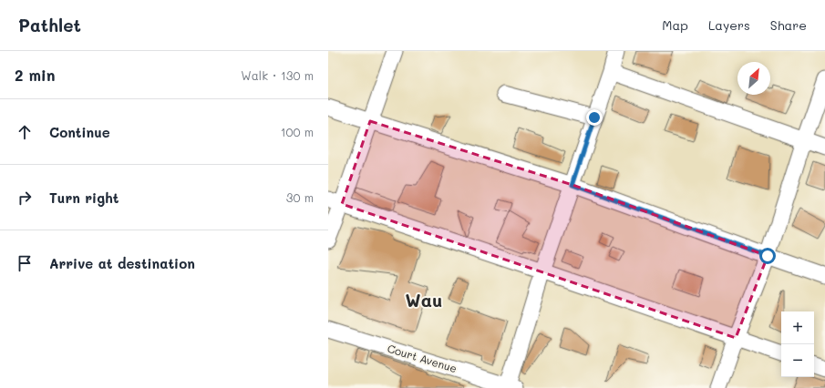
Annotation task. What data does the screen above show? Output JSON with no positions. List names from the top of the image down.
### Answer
{
  "streets": {
    "street": ["Court Avenue"]
  },
  "districts": ["Wau"],
  "north": "top right",
  "page": {
    "header": "Pathlet",
    "nav": ["Map", "Layers", "Share"],
    "heading": ["2 min", "Walk · 130 m"],
    "list": [
      ["Continue", "100 m"],
      ["Turn right", "30 m"],
      "Arrive at destination"
    ],
    "map_buttons": ["+", "−"]
  }
}
